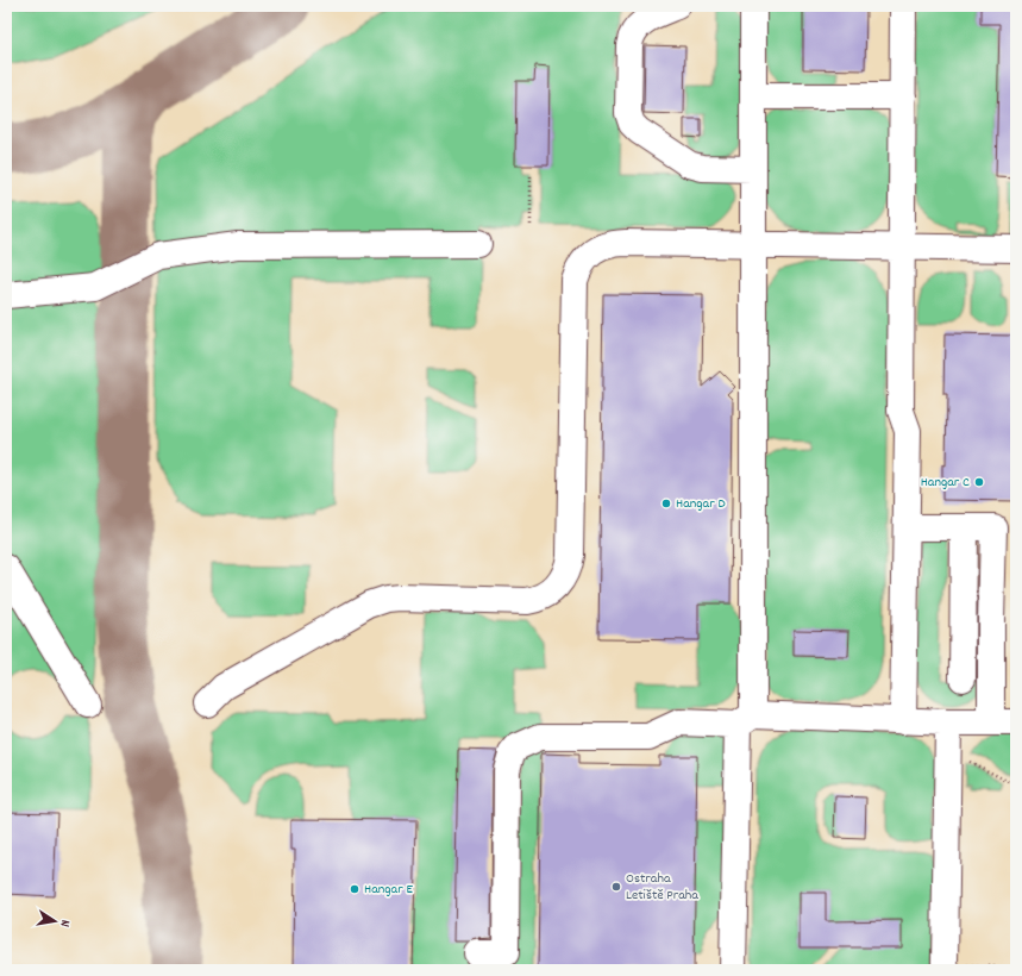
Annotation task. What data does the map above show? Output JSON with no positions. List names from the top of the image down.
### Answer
{
  "places": [
    "Hangar C",
    "Hangar D",
    "Ostraha Letiště Praha",
    "Hangar E"
  ],
  "north": "right"
}
